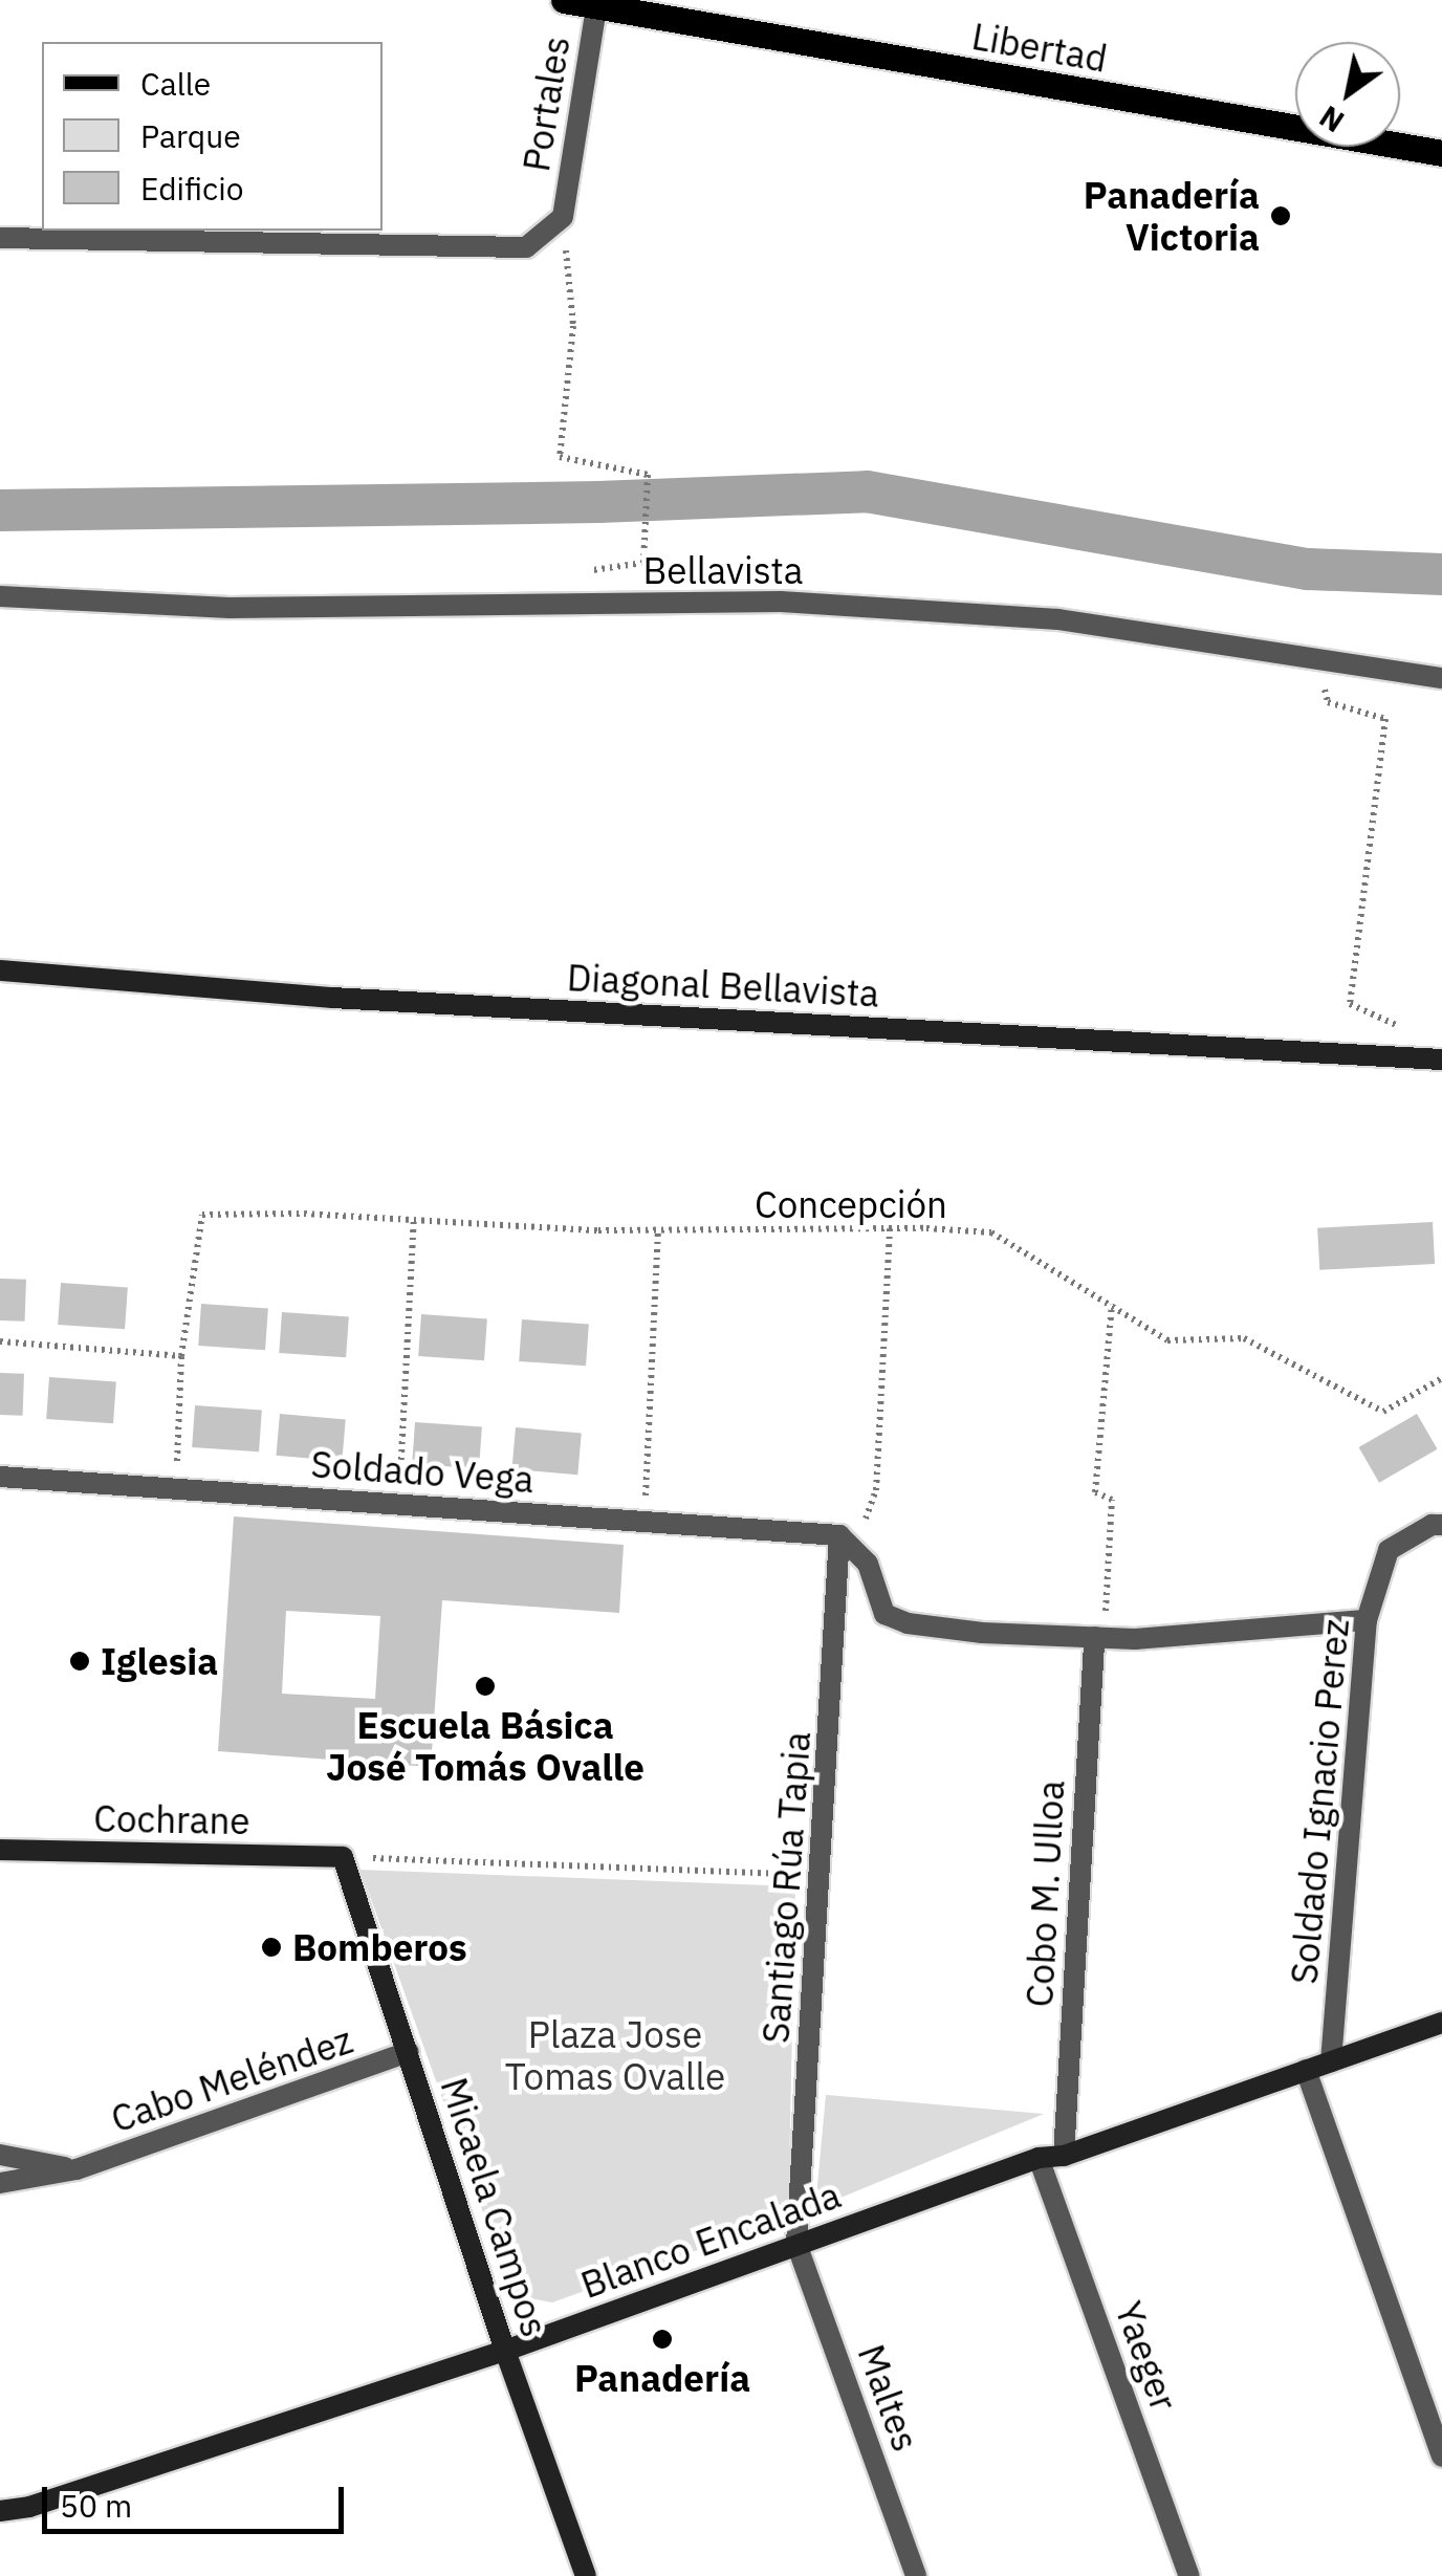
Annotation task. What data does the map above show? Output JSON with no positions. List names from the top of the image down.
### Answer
{
  "streets": {
    "main road": ["Libertad"],
    "street": [
      "Portales",
      "Bellavista",
      "Diagonal Bellavista",
      "Soldado Vega",
      "Soldado Ignacio Perez",
      "Cochrane",
      "Santiago Rúa Tapia",
      "Cobo M. Ulloa",
      "Cabo Meléndez",
      "Micaela Campos",
      "Blanco Encalada",
      "Yaeger",
      "Maltes"
    ],
    "path": ["Concepción"]
  },
  "crossings": [
    ["Libertad", "Portales"],
    ["Soldado Vega", "Santiago Rúa Tapia"],
    ["Soldado Ignacio Perez", "Blanco Encalada"],
    ["Cochrane", "Micaela Campos"],
    ["Santiago Rúa Tapia", "Blanco Encalada"],
    ["Santiago Rúa Tapia", "Maltes"],
    ["Cobo M. Ulloa", "Blanco Encalada"],
    ["Cabo Meléndez", "Micaela Campos"],
    ["Micaela Campos", "Blanco Encalada"],
    ["Blanco Encalada", "Yaeger"],
    ["Blanco Encalada", "Maltes"]
  ],
  "parks": ["Plaza Jose Tomas Ovalle"],
  "places": [
    "Panadería Victoria",
    "Iglesia",
    "Escuela Básica José Tomás Ovalle",
    "Bomberos",
    "Panadería"
  ],
  "legend": ["Calle", "Parque", "Edificio"],
  "scale_bar": "50 m",
  "north": "bottom left"
}
